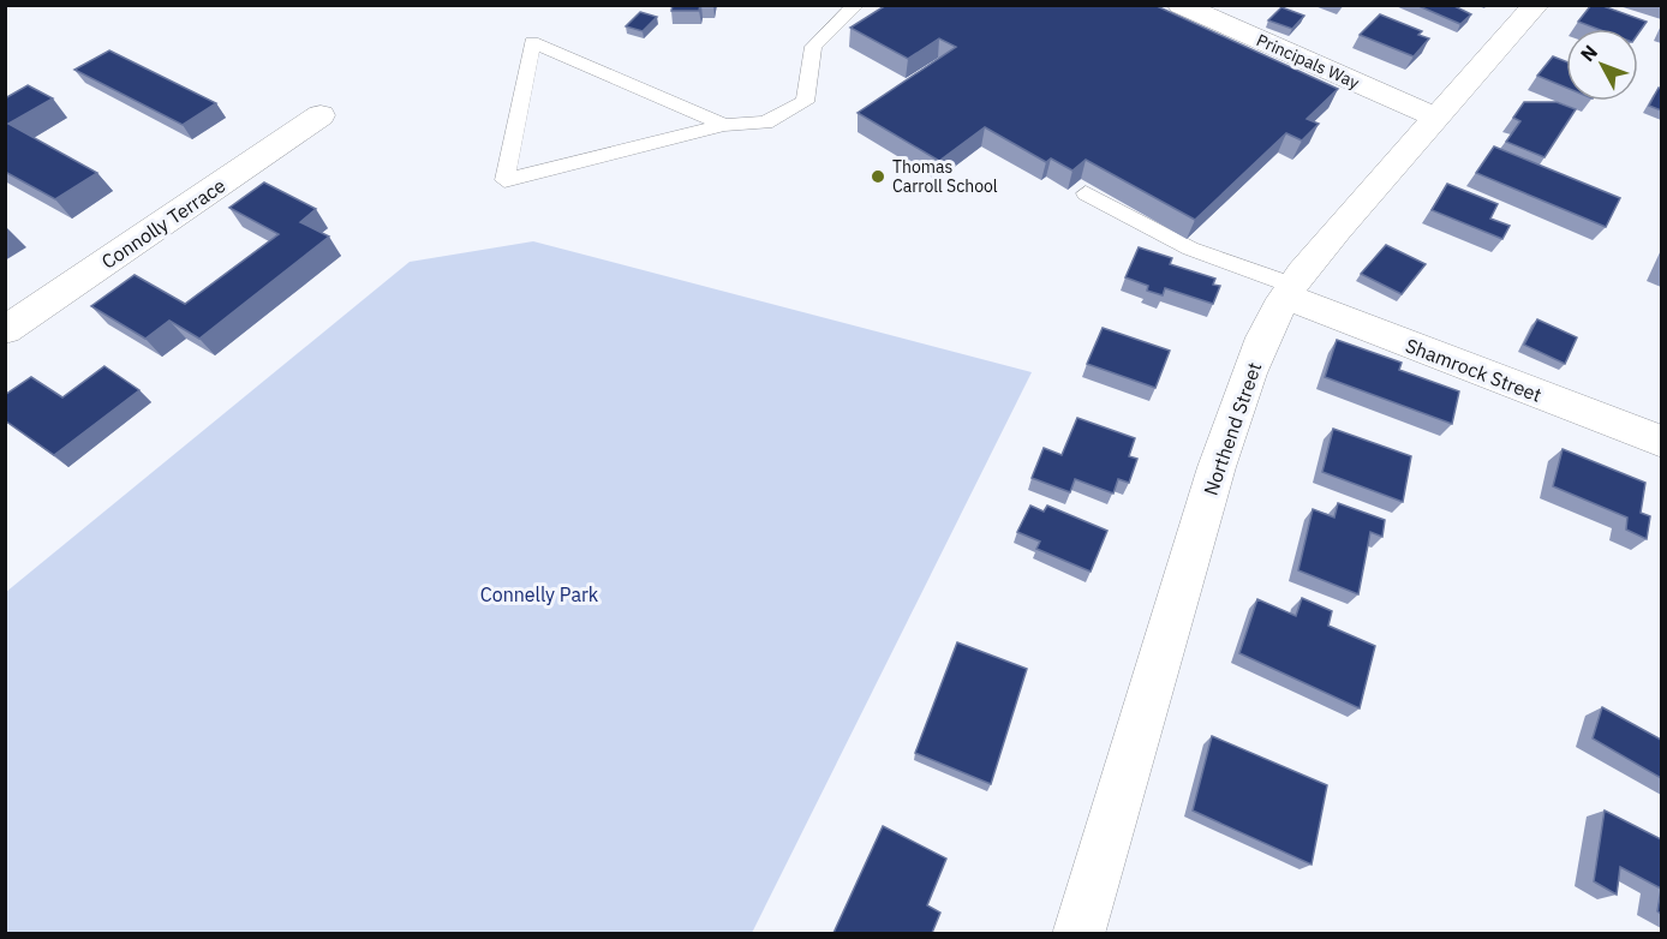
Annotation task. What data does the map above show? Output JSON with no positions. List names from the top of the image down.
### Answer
{
  "streets": {
    "street": [
      "Principals Way",
      "Connolly Terrace",
      "Shamrock Street",
      "Northend Street"
    ]
  },
  "crossings": [
    ["Principals Way", "Northend Street"],
    ["Shamrock Street", "Northend Street"]
  ],
  "parks": ["Connelly Park"],
  "places": ["Thomas Carroll School"],
  "north": "top left"
}
